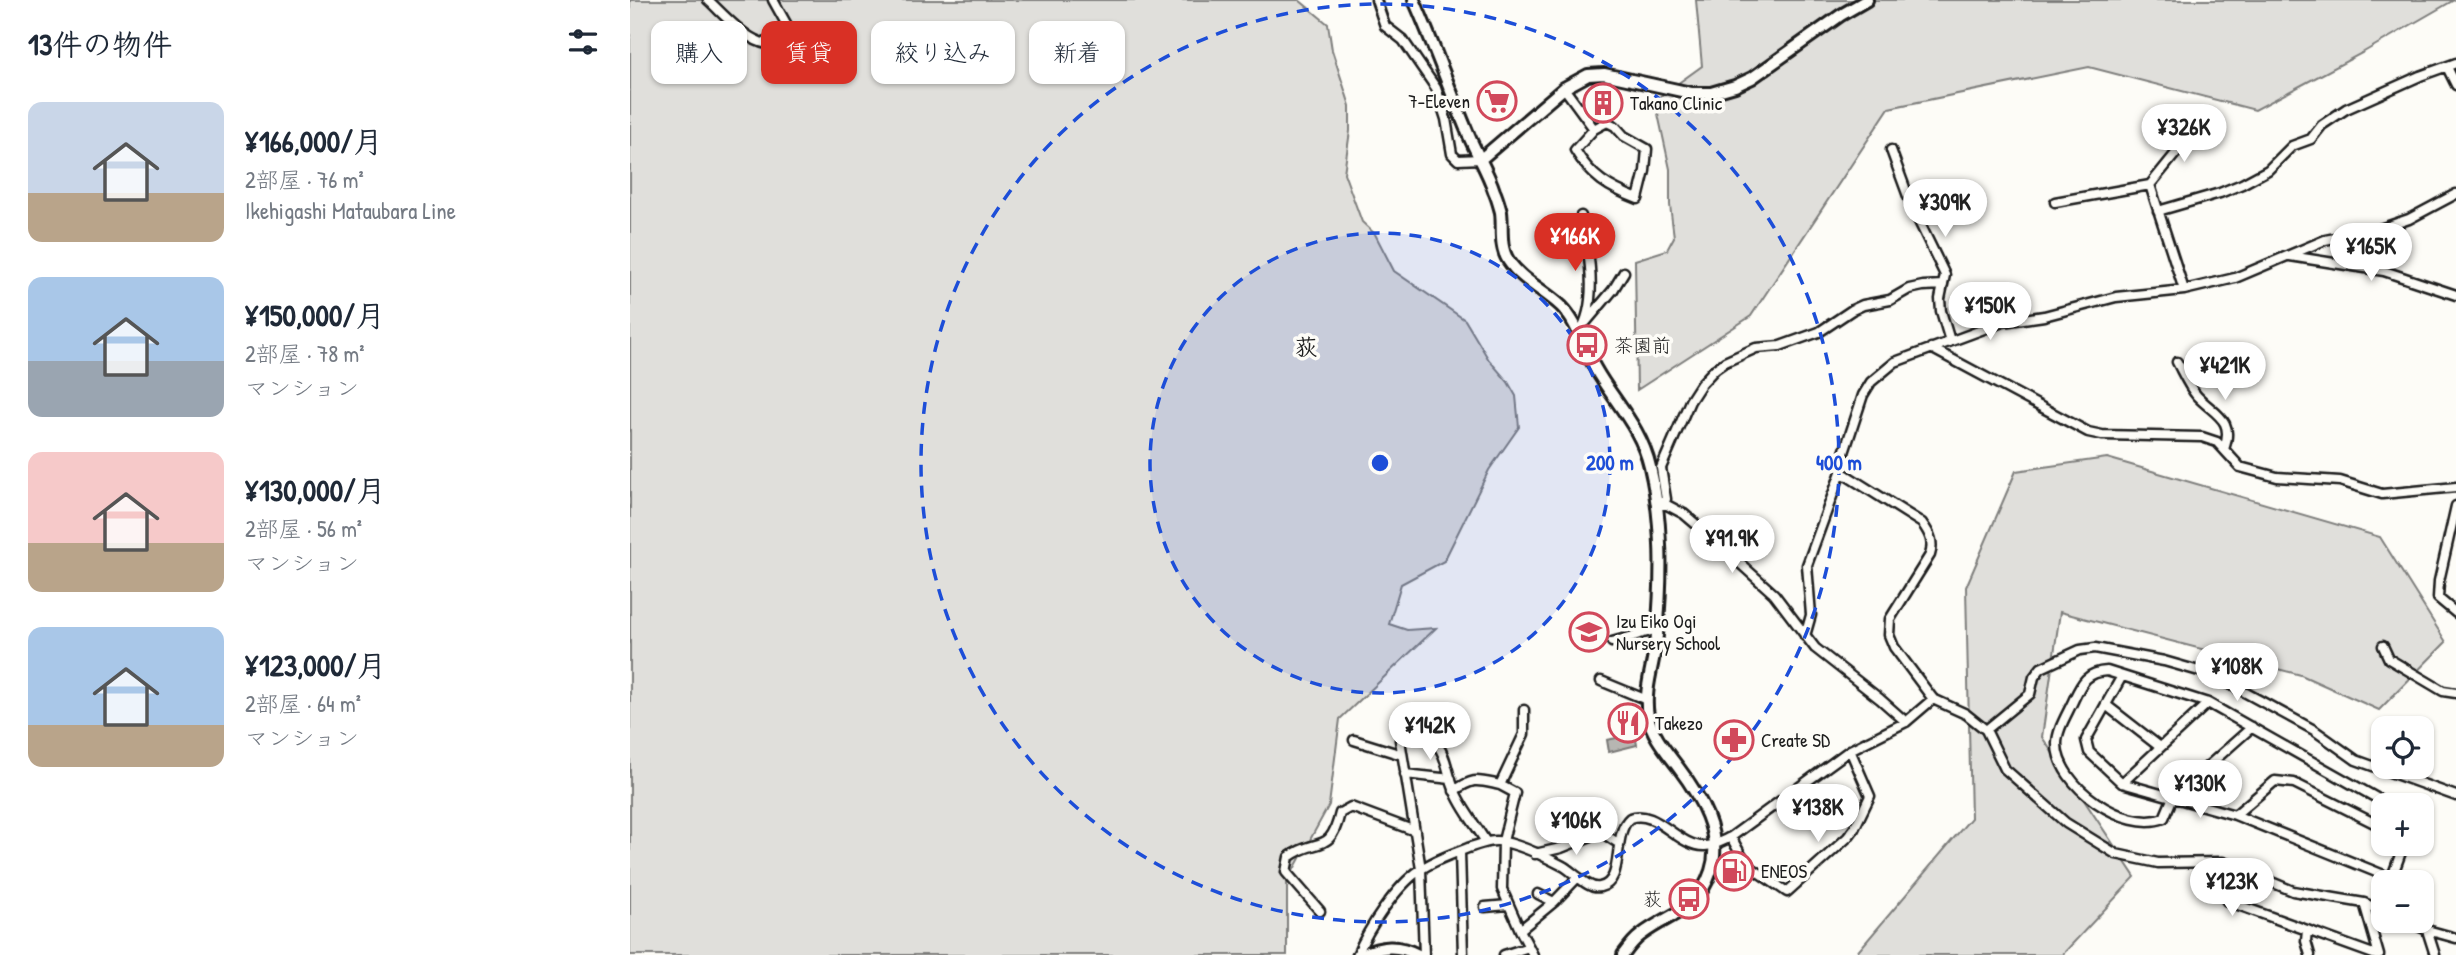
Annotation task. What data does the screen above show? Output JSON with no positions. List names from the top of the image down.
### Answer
{
  "districts": ["荻"],
  "places": {
    "supermarket": ["7-Eleven"],
    "building": ["Takano Clinic"],
    "bus stop": ["茶園前", "荻"],
    "school or university": ["Izu Eiko Ogi Nursery School"],
    "restaurant": ["Takezo"],
    "pharmacy": ["Create SD"],
    "fuel station": ["ENEOS"]
  },
  "page": {
    "heading": "13件の物件",
    "chip": [
      "購入",
      "賃貸",
      "絞り込み",
      "新着"
    ],
    "list": [
      {
        "name": "¥166,000/月",
        "note": "2部屋 · 76 m² · Ikehigashi Mataubara Line"
      },
      {
        "name": "¥150,000/月",
        "note": "2部屋 · 78 m² · マンション"
      },
      {
        "name": "¥130,000/月",
        "note": "2部屋 · 56 m² · マンション"
      },
      {
        "name": "¥123,000/月",
        "note": "2部屋 · 64 m² · マンション"
      }
    ],
    "price": [
      "¥326K",
      "¥309K",
      "¥166K",
      "¥165K",
      "¥150K",
      "¥421K",
      "¥91.9K",
      "¥108K",
      "¥142K",
      "¥130K",
      "¥138K",
      "¥106K",
      "¥123K"
    ],
    "map_buttons": ["+", "−"]
  },
  "rings": ["200 m", "400 m"]
}
